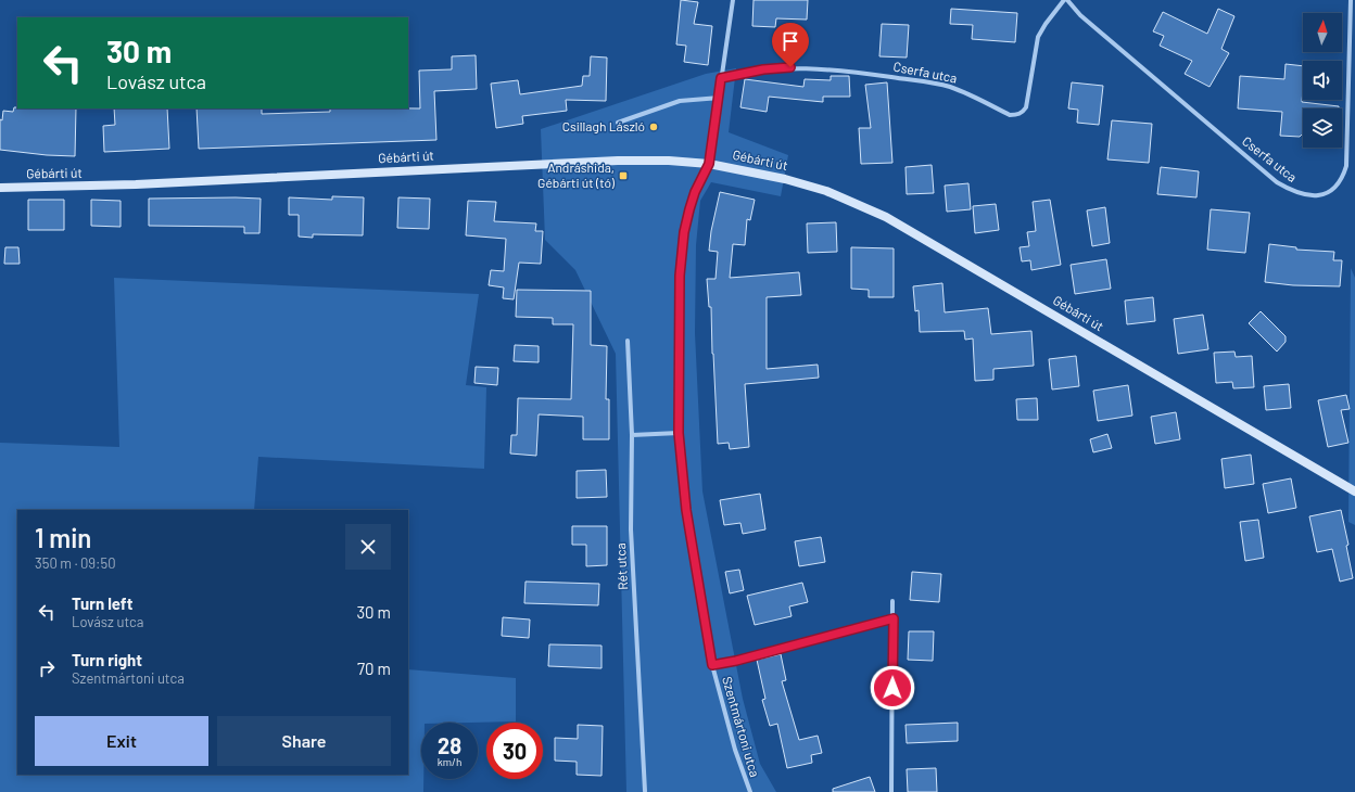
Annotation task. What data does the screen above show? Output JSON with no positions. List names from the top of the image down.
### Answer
{
  "streets": {
    "main road": ["Gébárti út"],
    "street": ["Cserfa utca", "Rét utca", "Szentmártoni utca"]
  },
  "crossings": [
    ["Cserfa utca", "Szentmártoni utca"],
    ["Gébárti út", "Szentmártoni utca"]
  ],
  "places": {
    "other": ["Csillagh László"],
    "transit": ["Andráshida, Gébárti út (tó)"]
  },
  "north": "top",
  "page": {
    "turn": ["30 m", "Lovász utca"],
    "heading": ["1 min", "350 m · 09:50"],
    "list": [
      {
        "name": "Turn left",
        "note": "Lovász utca",
        "value": "30 m"
      },
      {
        "name": "Turn right",
        "note": "Szentmártoni utca",
        "value": "70 m"
      }
    ],
    "buttons": ["Exit", "Share"],
    "speed": "28 km/h",
    "limit": "30"
  }
}
